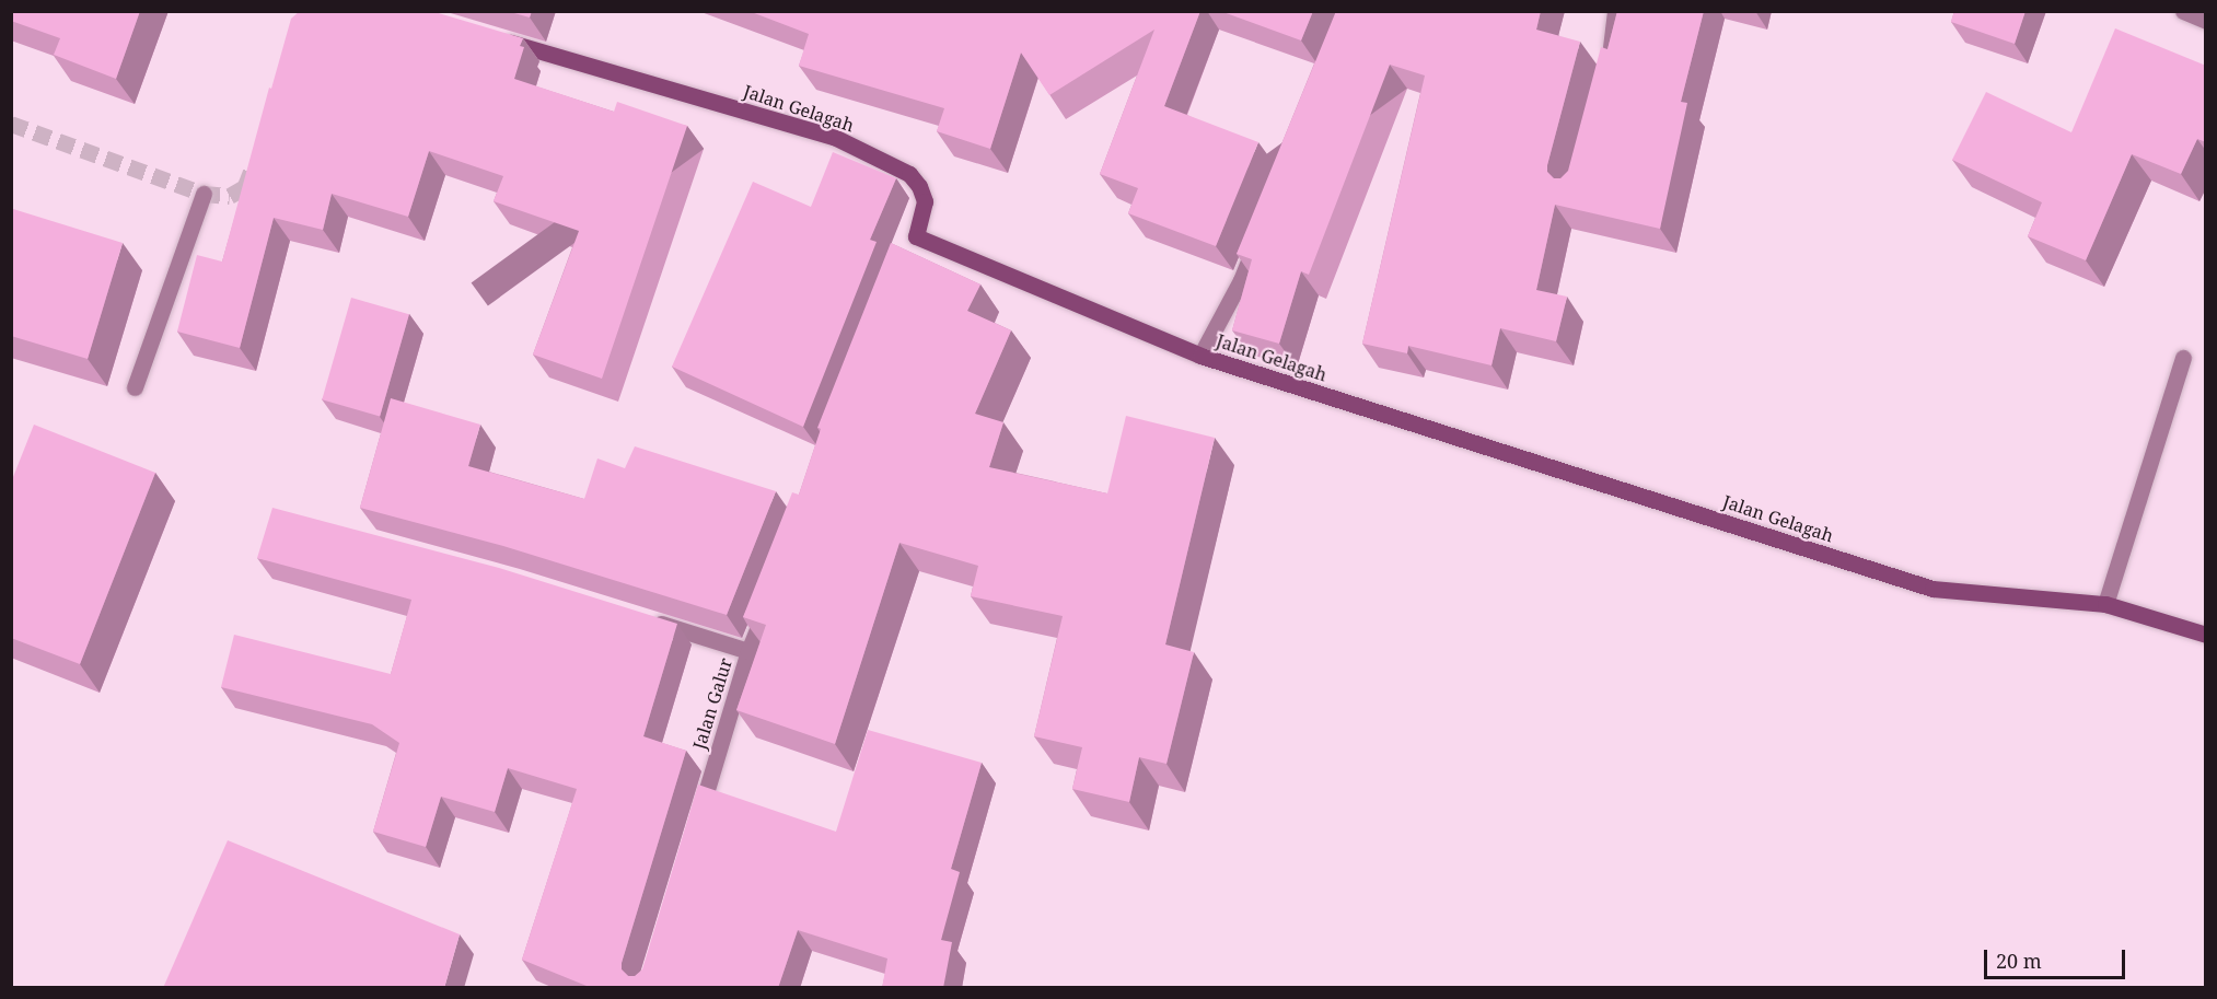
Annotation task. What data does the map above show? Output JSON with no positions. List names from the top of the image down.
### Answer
{
  "streets": {
    "street": ["Jalan Gelagah", "Jalan Galur"]
  },
  "scale_bar": "20 m"
}
